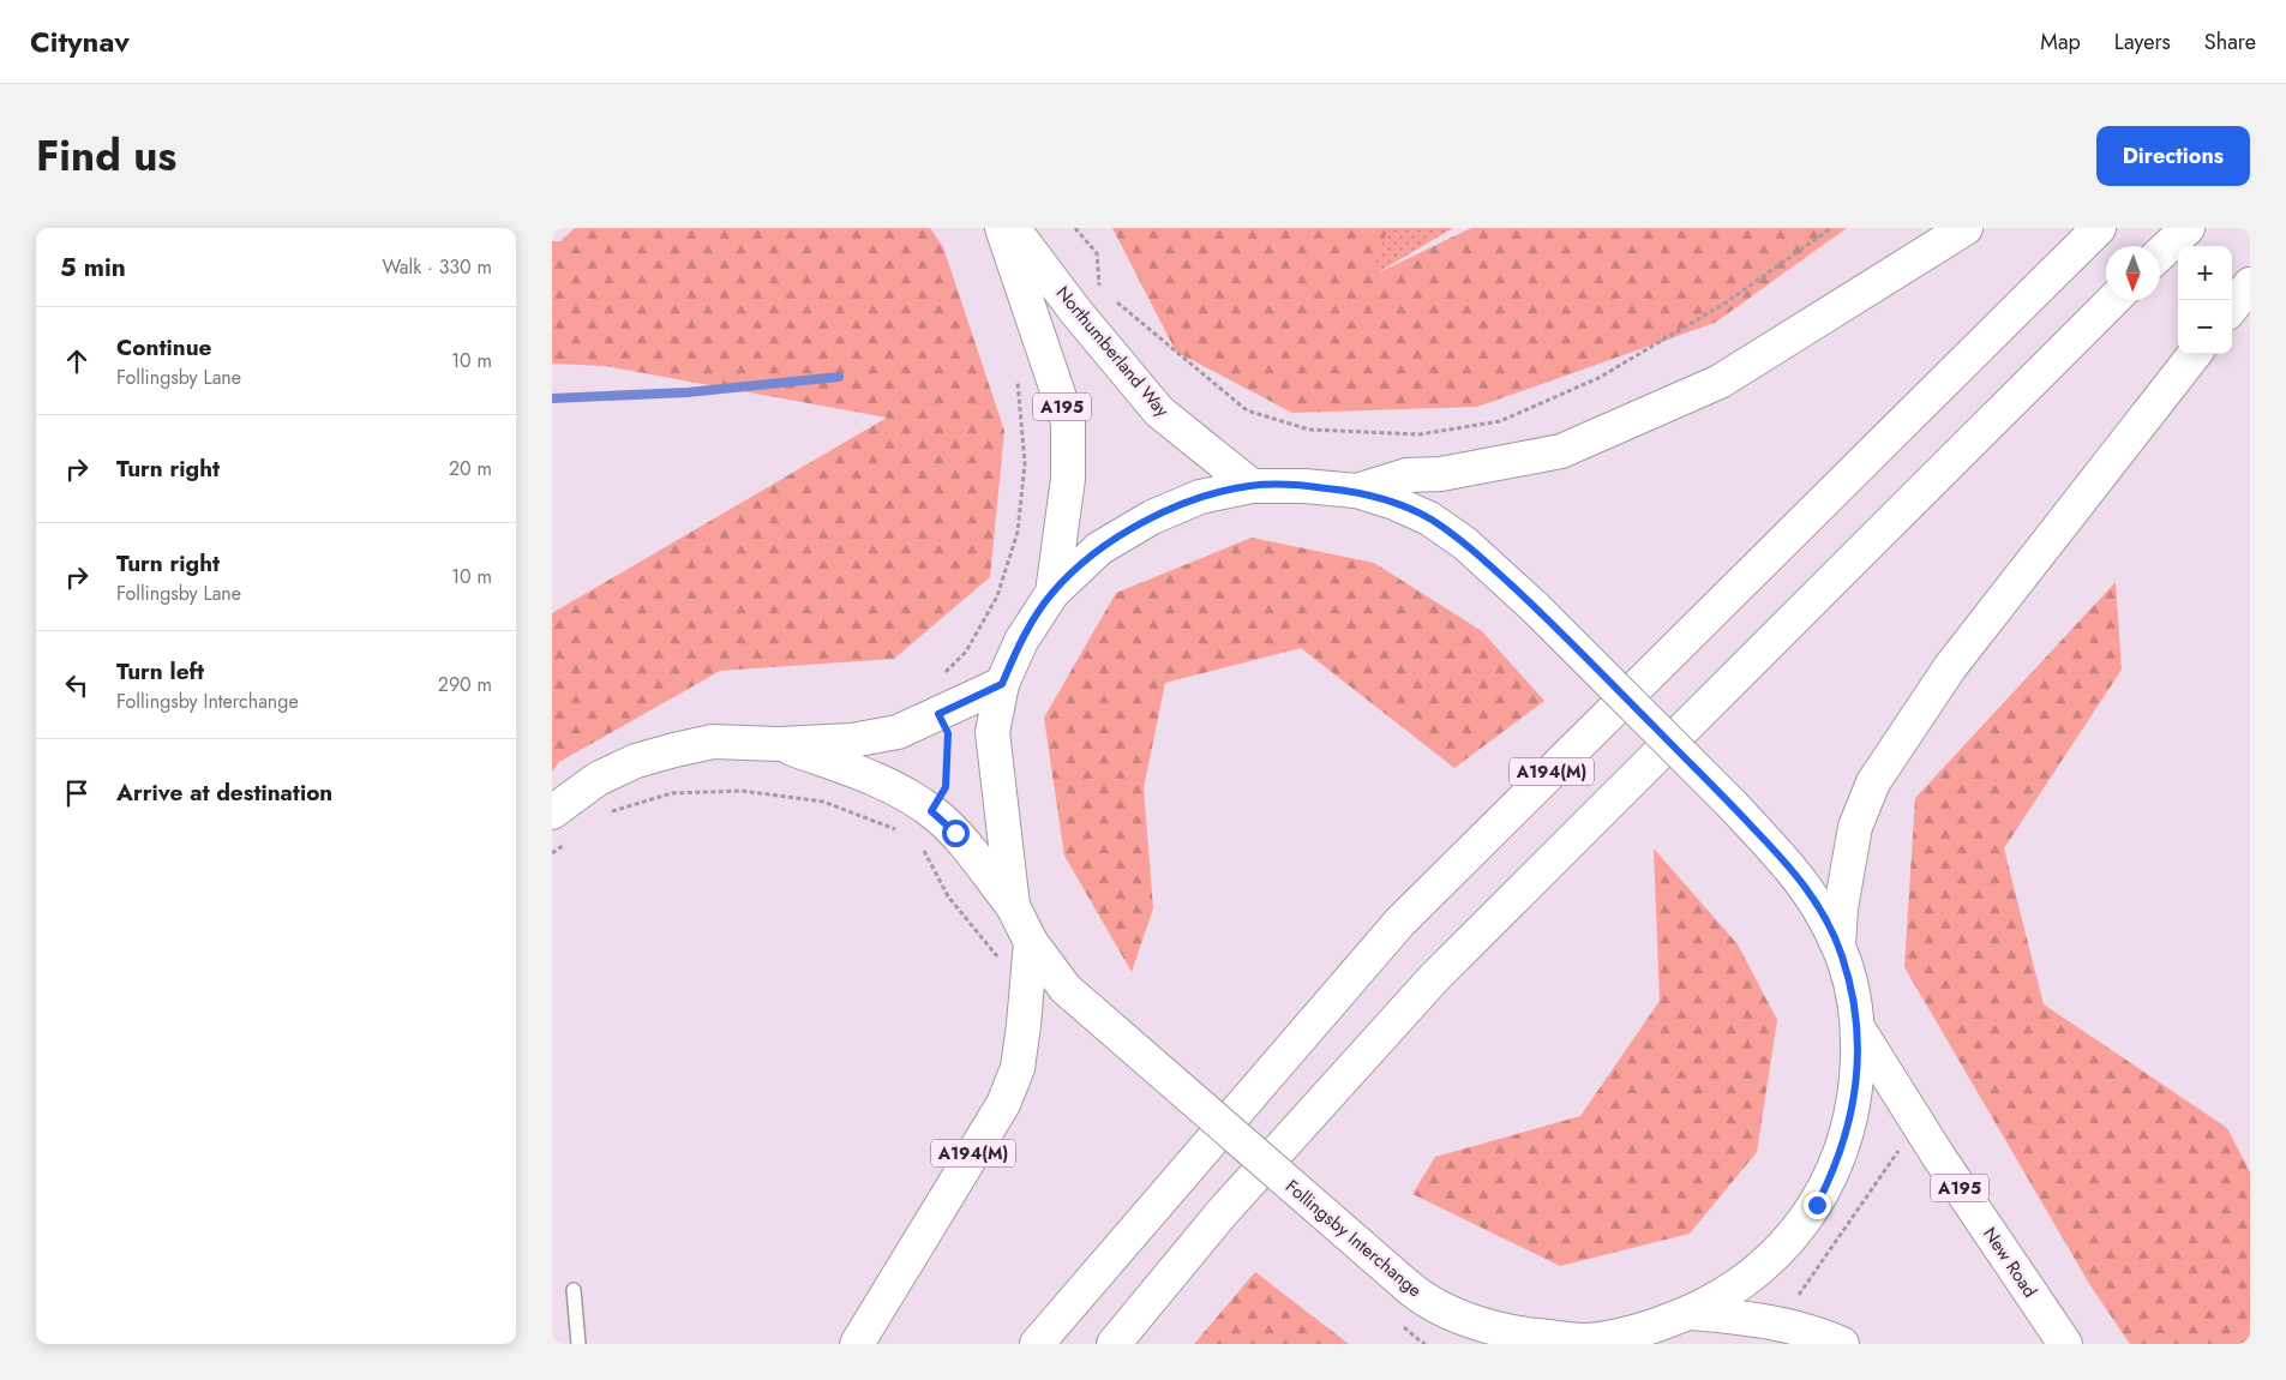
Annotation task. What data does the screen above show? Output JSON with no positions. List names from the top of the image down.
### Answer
{
  "streets": {
    "main road": [
      "Northumberland Way",
      "A195",
      "A194(M)",
      "Follingsby Interchange",
      "New Road"
    ]
  },
  "crossings": [
    ["Northumberland Way", "Follingsby Interchange"],
    ["A194(M)", "Follingsby Interchange"],
    ["Follingsby Interchange", "New Road"]
  ],
  "north": "bottom",
  "page": {
    "header": "Citynav",
    "nav": ["Map", "Layers", "Share"],
    "title": "Find us",
    "buttons": "Directions",
    "heading": ["5 min", "Walk · 330 m"],
    "map_buttons": ["+", "−"],
    "list": [
      ["Continue", "Follingsby Lane", "10 m"],
      ["Turn right", "20 m"],
      ["Turn right", "Follingsby Lane", "10 m"],
      ["Turn left", "Follingsby Interchange", "290 m"],
      "Arrive at destination"
    ]
  }
}
